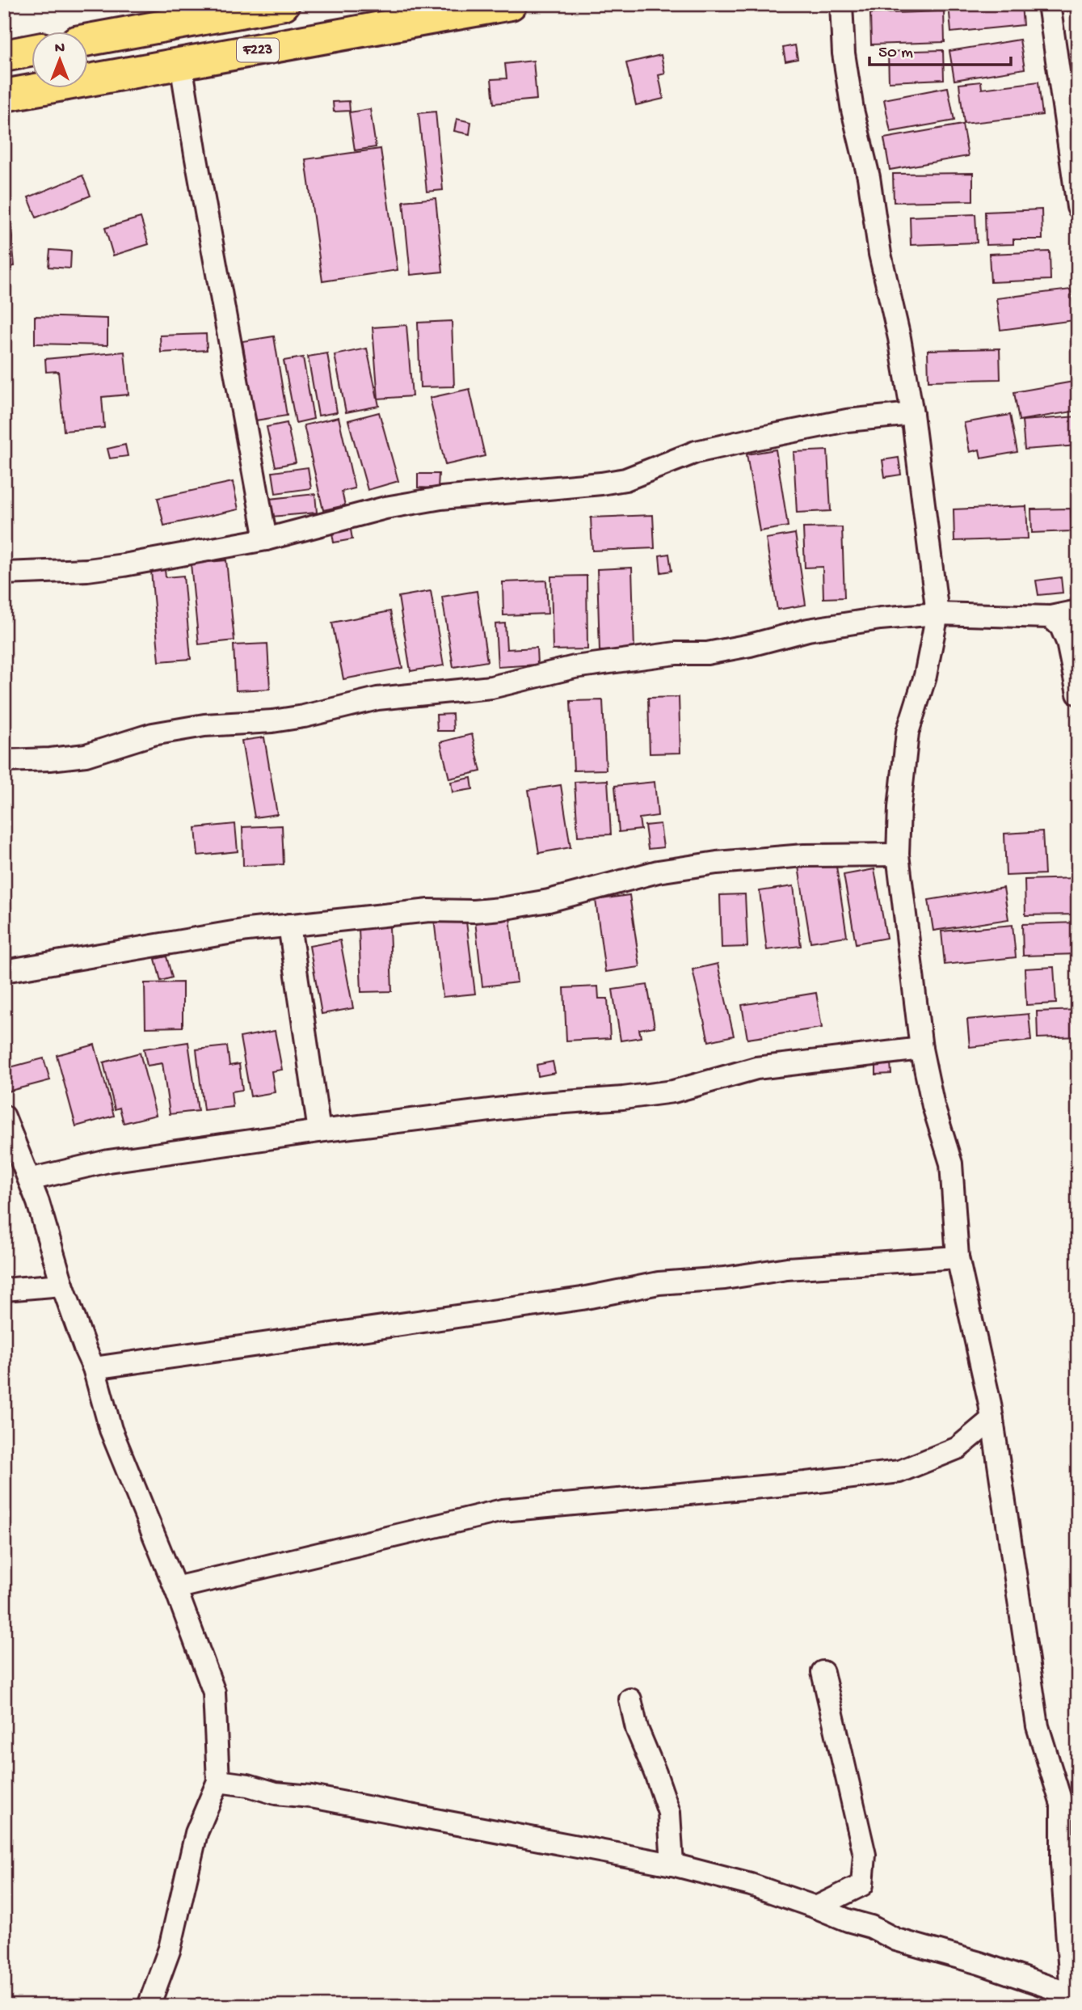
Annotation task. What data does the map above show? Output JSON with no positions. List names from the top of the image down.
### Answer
{
  "streets": {
    "main road": ["F223"]
  },
  "scale_bar": "50 m",
  "north": "top"
}
